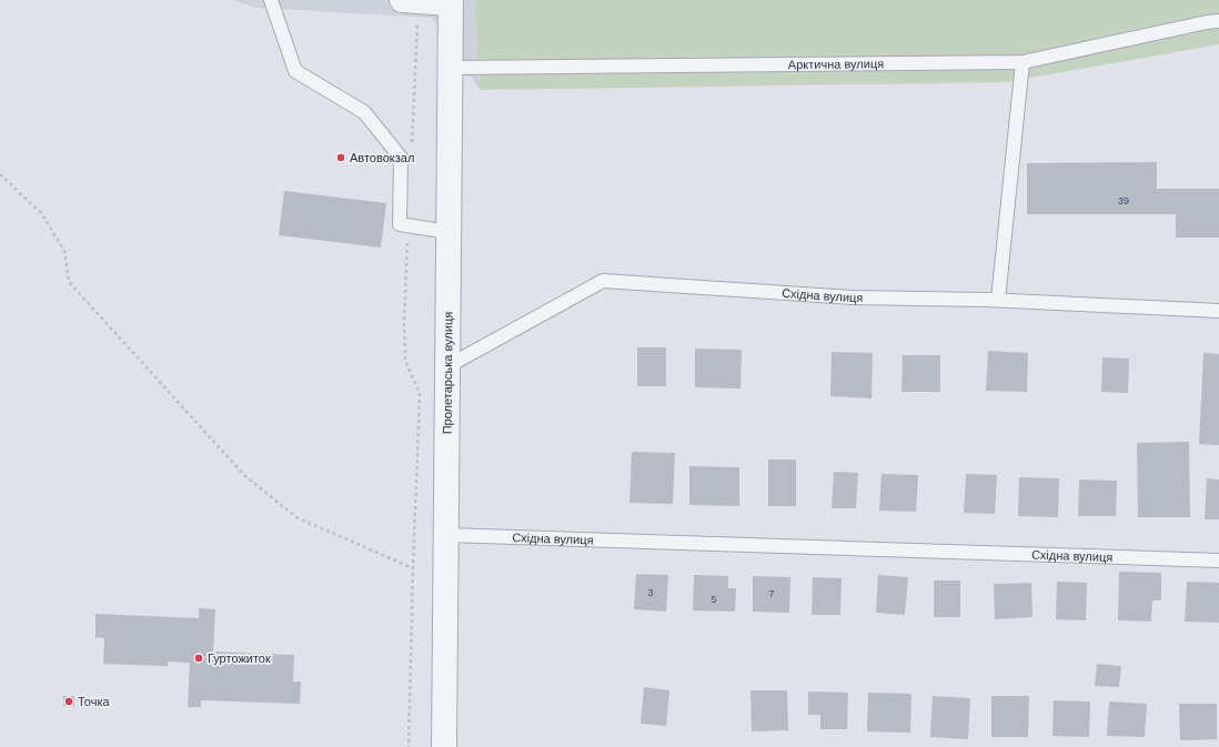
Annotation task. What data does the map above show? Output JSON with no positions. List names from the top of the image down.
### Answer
{
  "streets": {
    "street": ["Пролетарська вулиця"],
    "lane": ["Арктична вулиця", "Східна вулиця"]
  },
  "crossings": [
    ["Арктична вулиця", "Пролетарська вулиця"],
    ["Східна вулиця", "Пролетарська вулиця"]
  ],
  "places": ["Автовокзал", "Гуртожиток", "Точка"],
  "house_numbers": [
    "39",
    "3",
    "7",
    "5"
  ]
}
